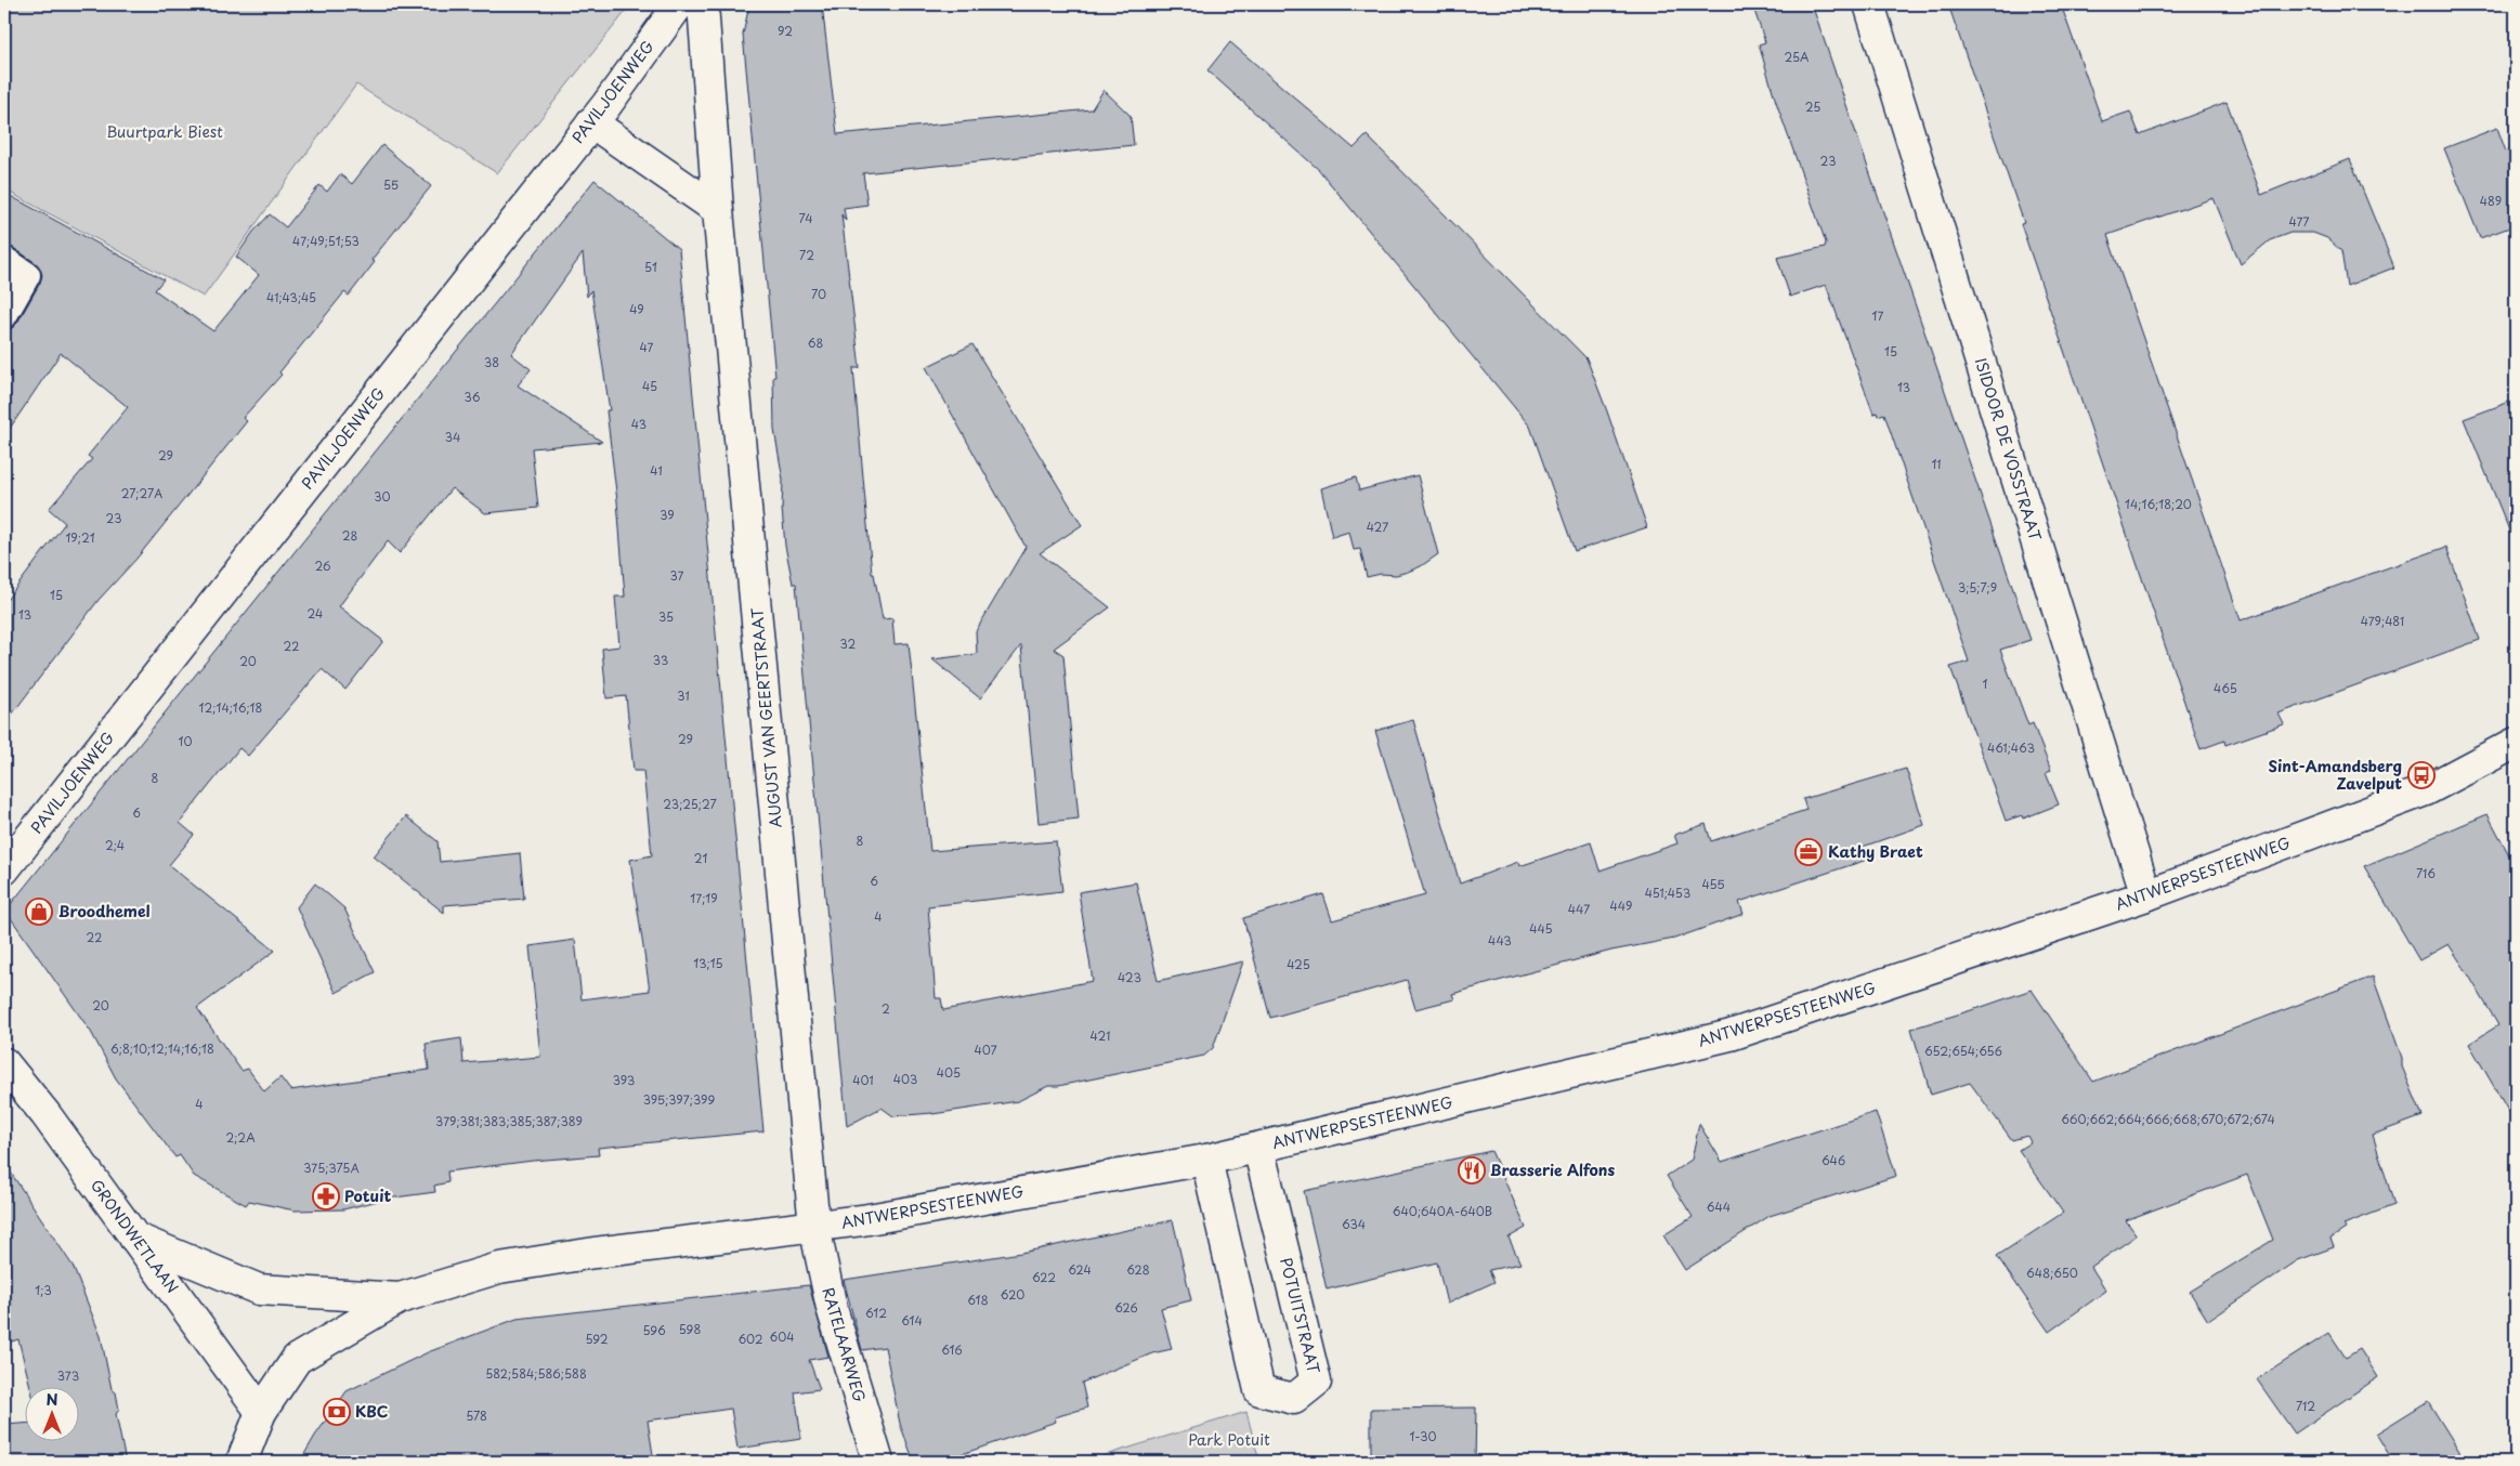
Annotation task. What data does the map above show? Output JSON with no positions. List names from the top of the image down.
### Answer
{
  "streets": {
    "street": [
      "PAVILJOENWEG",
      "ISIDOOR DE VOSSTRAAT",
      "AUGUST VAN GEERTSTRAAT",
      "ANTWERPSESTEENWEG",
      "GRONDWETLAAN",
      "POTUITSTRAAT",
      "RATELAARWEG"
    ]
  },
  "crossings": [
    ["ISIDOOR DE VOSSTRAAT", "ANTWERPSESTEENWEG"],
    ["AUGUST VAN GEERTSTRAAT", "ANTWERPSESTEENWEG"],
    ["AUGUST VAN GEERTSTRAAT", "RATELAARWEG"],
    ["ANTWERPSESTEENWEG", "GRONDWETLAAN"],
    ["ANTWERPSESTEENWEG", "POTUITSTRAAT"],
    ["ANTWERPSESTEENWEG", "RATELAARWEG"]
  ],
  "parks": ["Buurtpark Biest", "Park Potuit"],
  "places": {
    "bus stop": ["Sint-Amandsberg Zavelput"],
    "office": ["Kathy Braet"],
    "shop": ["Broodhemel"],
    "restaurant": ["Brasserie Alfons"],
    "pharmacy": ["Potuit"],
    "bank": ["KBC"]
  },
  "house_numbers": [
    "92",
    "25A",
    "25",
    "23",
    "55",
    "489",
    "74",
    "477",
    "47;49;51;53",
    "72",
    "51",
    "70",
    "41;43;45",
    "49",
    "17",
    "68",
    "47",
    "15",
    "38",
    "45",
    "13",
    "36",
    "43",
    "34",
    "29",
    "11",
    "41",
    "27;27A",
    "30",
    "14;16;18;20",
    "39",
    "23",
    "427",
    "28",
    "19;21",
    "26",
    "37",
    "3;5;7;9",
    "15",
    "24",
    "13",
    "35",
    "479;481",
    "32",
    "22",
    "33",
    "20",
    "1",
    "465",
    "31",
    "12;14;16;18",
    "29",
    "10",
    "461;463",
    "8",
    "23;25;27",
    "6",
    "8",
    "2;4",
    "21",
    "716",
    "6",
    "455",
    "451;453",
    "17;19",
    "449",
    "447",
    "4",
    "445",
    "22",
    "443",
    "13;15",
    "425",
    "423",
    "20",
    "2",
    "421",
    "6;8;10;12;14;16;18",
    "407",
    "652;654;656",
    "405",
    "403",
    "393",
    "401",
    "395;397;399",
    "4",
    "660;662;664;666;668;670;672;674",
    "379;381;383;385;387;389",
    "2;2A",
    "646",
    "375;375A",
    "644",
    "640;640A-640B",
    "634",
    "624",
    "628",
    "648;650",
    "622",
    "1;3",
    "620",
    "618",
    "626",
    "612",
    "614",
    "598",
    "596",
    "604",
    "592",
    "602",
    "616",
    "582;584;586;588",
    "373",
    "712",
    "578",
    "1-30"
  ],
  "north": "top"
}
